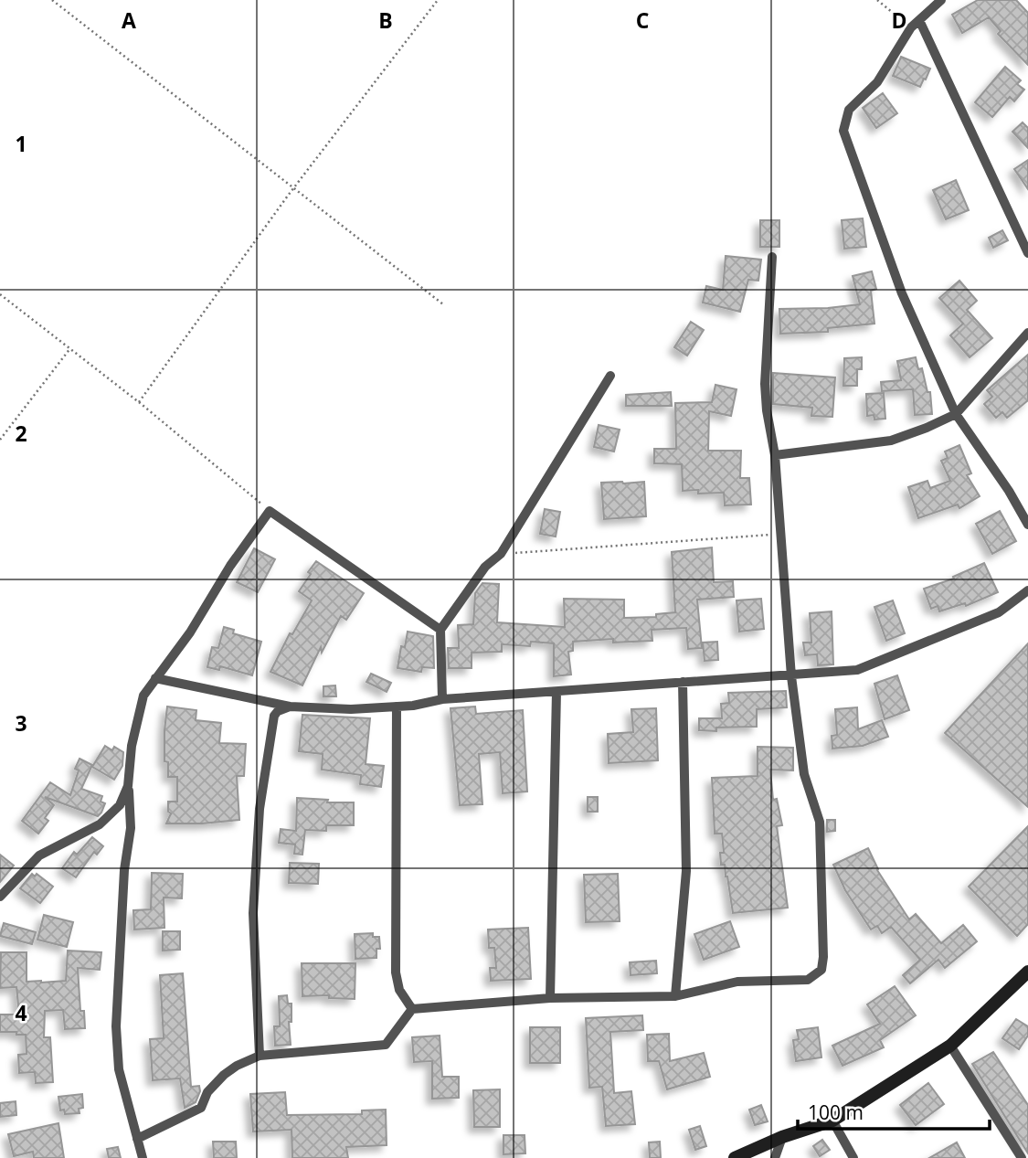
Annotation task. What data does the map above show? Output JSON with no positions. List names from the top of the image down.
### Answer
{
  "scale_bar": "100 m",
  "grid": {
    "columns": [
      "A",
      "B",
      "C",
      "D"
    ],
    "rows": [
      "1",
      "2",
      "3",
      "4"
    ]
  }
}
